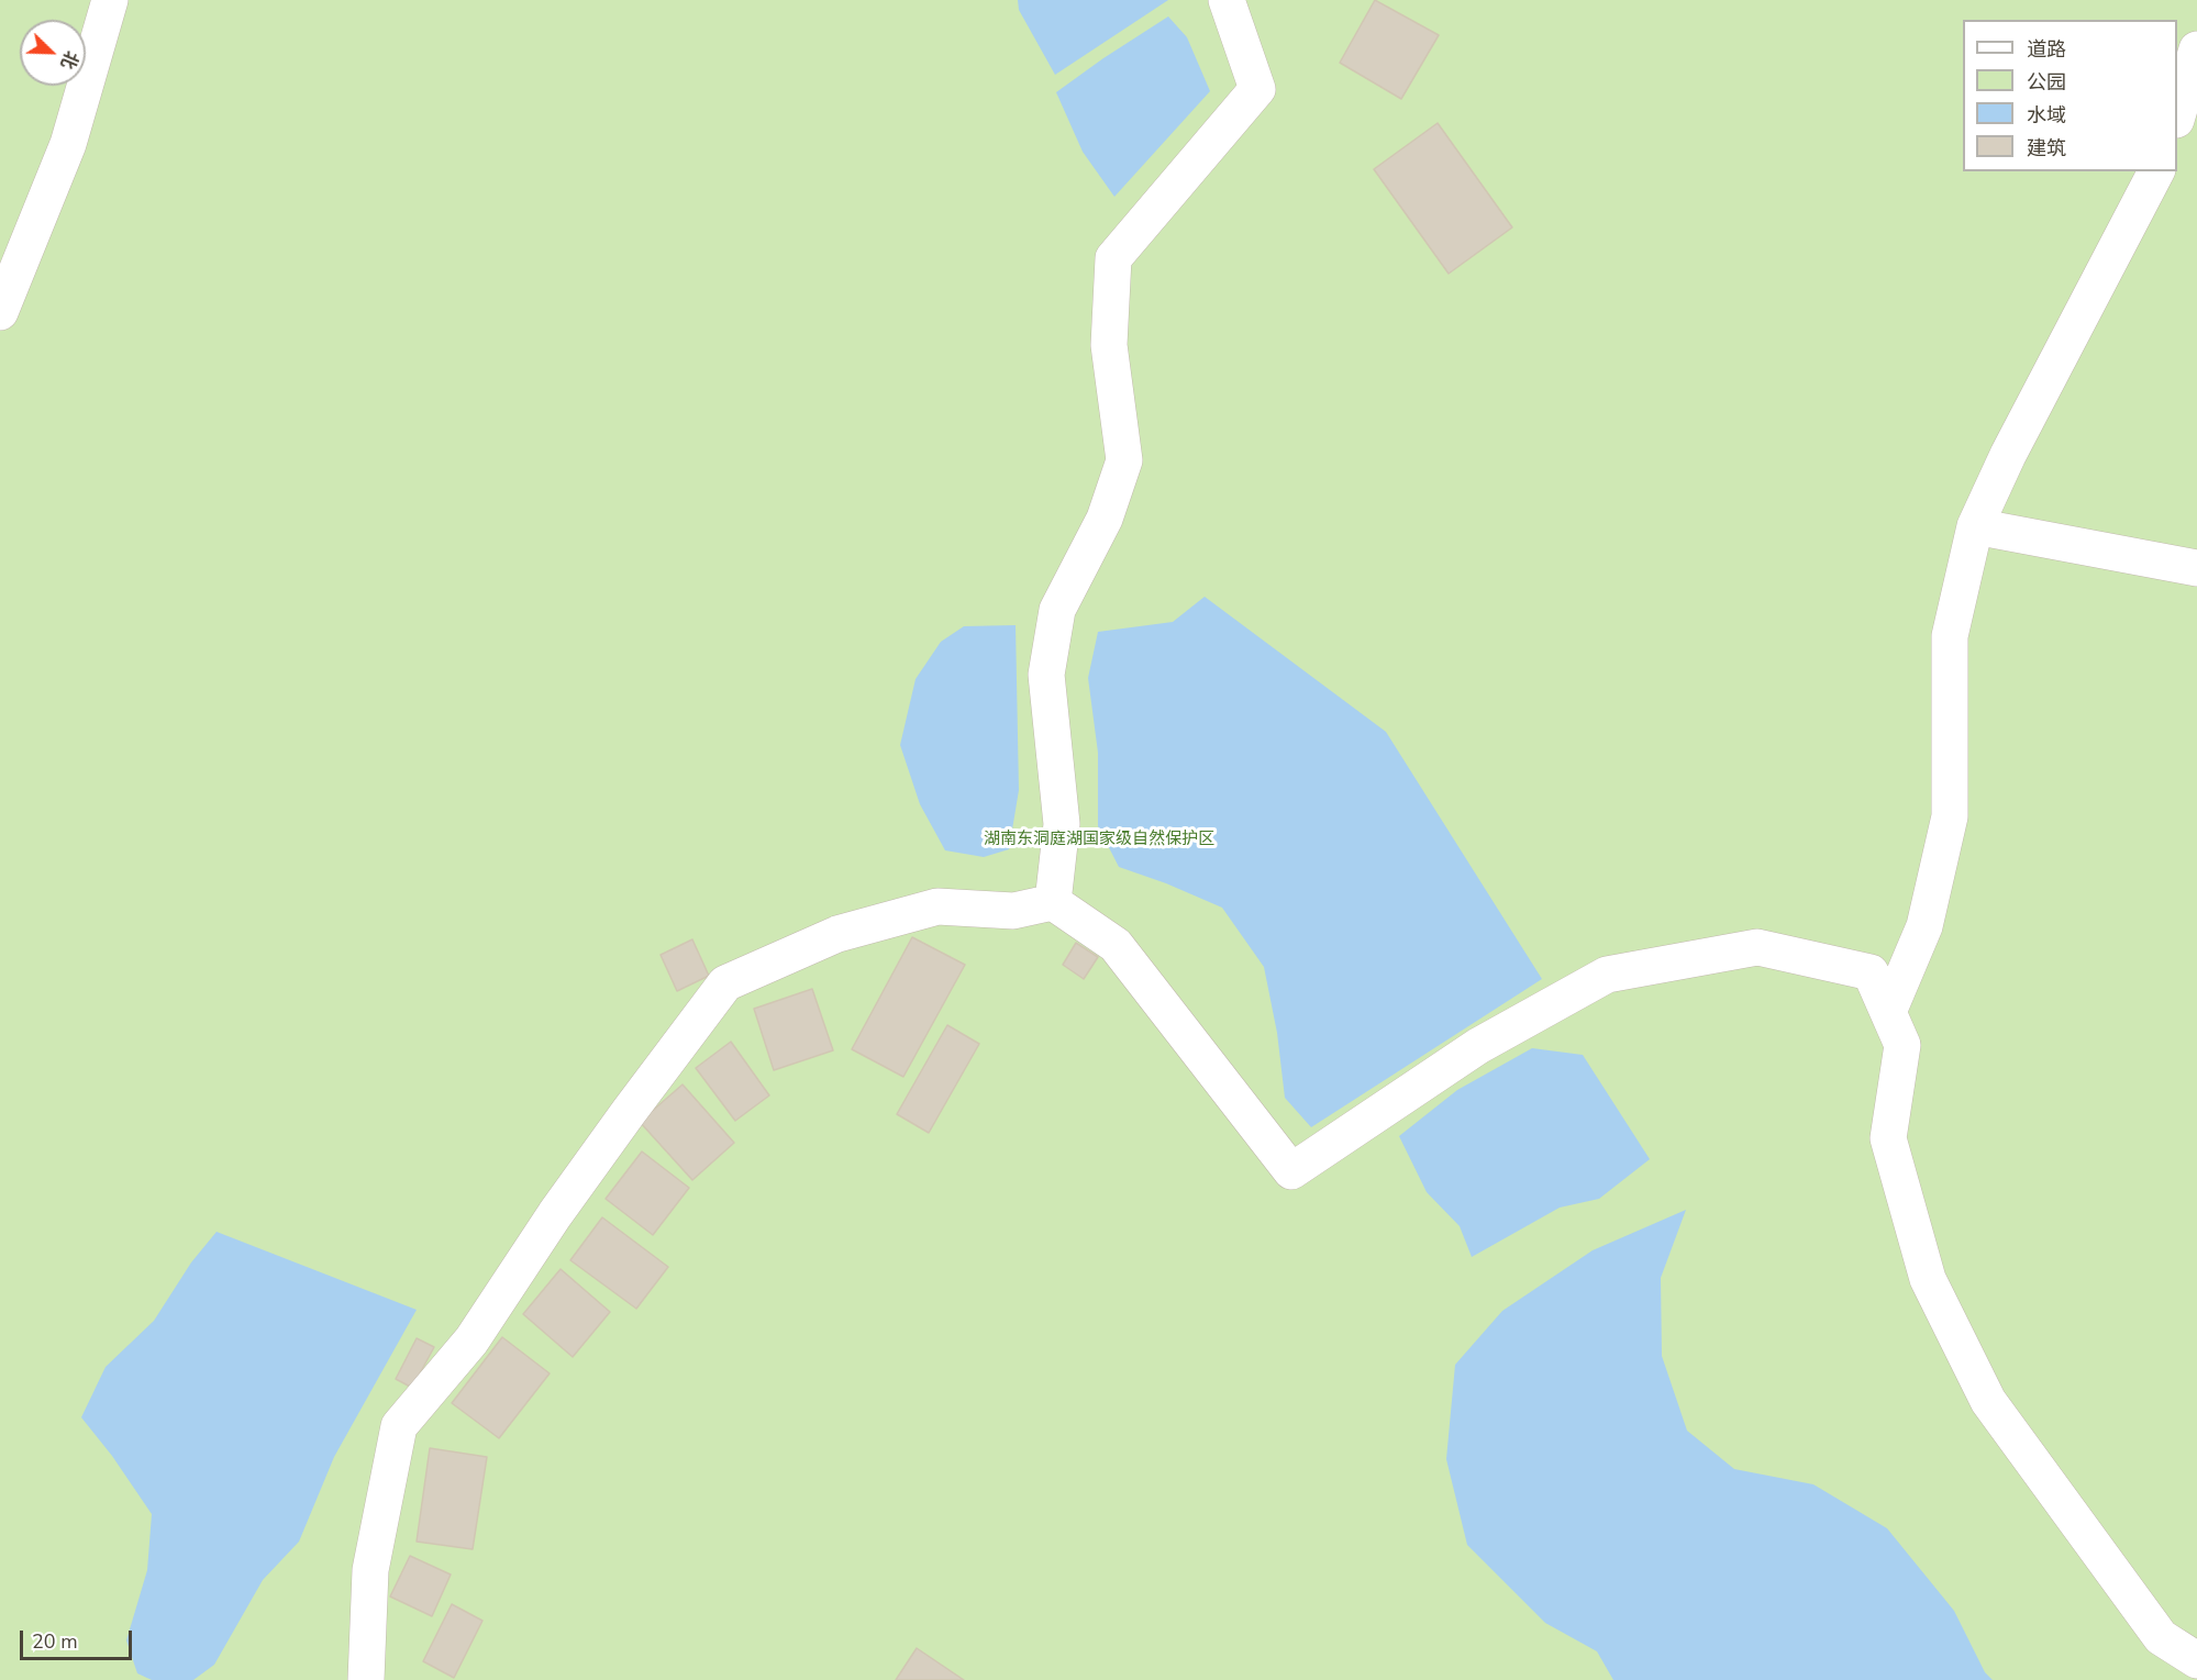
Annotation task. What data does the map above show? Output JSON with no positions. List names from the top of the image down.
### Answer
{
  "parks": ["湖南东洞庭湖国家级自然保护区"],
  "legend": [
    "道路",
    "公园",
    "水域",
    "建筑"
  ],
  "scale_bar": "20 m",
  "north": "bottom right"
}
